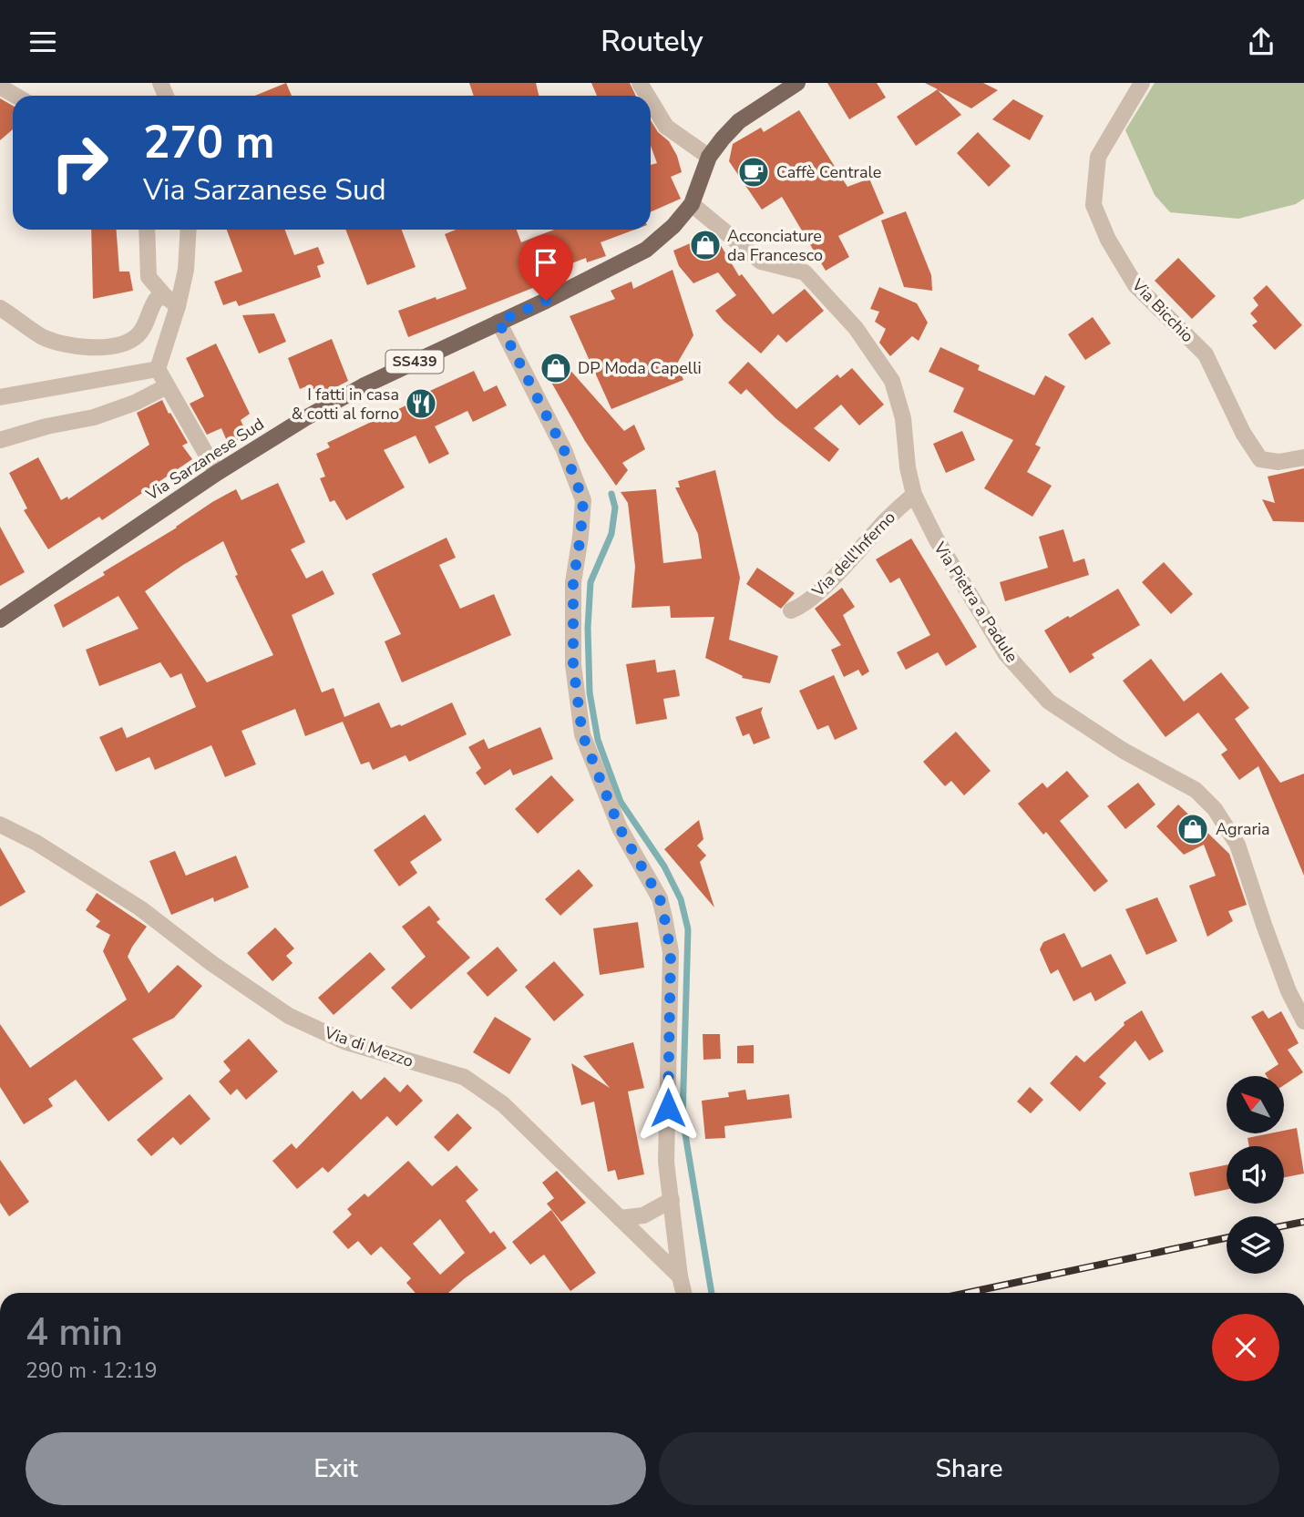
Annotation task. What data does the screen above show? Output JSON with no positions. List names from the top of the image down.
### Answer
{
  "streets": {
    "main road": ["SS439", "Via Sarzanese Sud"],
    "street": [
      "Via Bicchio",
      "Via dell'Inferno",
      "Via Pietra a Padule",
      "Via di Mezzo"
    ]
  },
  "crossings": [
    ["Via Sarzanese Sud", "Via Pietra a Padule"],
    ["Via dell'Inferno", "Via Pietra a Padule"]
  ],
  "places": {
    "cafe": ["Caffè Centrale"],
    "shop": ["Acconciature da Francesco", "DP Moda Capelli", "Agraria"],
    "restaurant": ["I fatti in casa & cotti al forno"]
  },
  "north": "top left",
  "page": {
    "header": "Routely",
    "turn": ["270 m", "Via Sarzanese Sud"],
    "heading": ["4 min", "290 m · 12:19"],
    "buttons": ["Exit", "Share"]
  }
}
